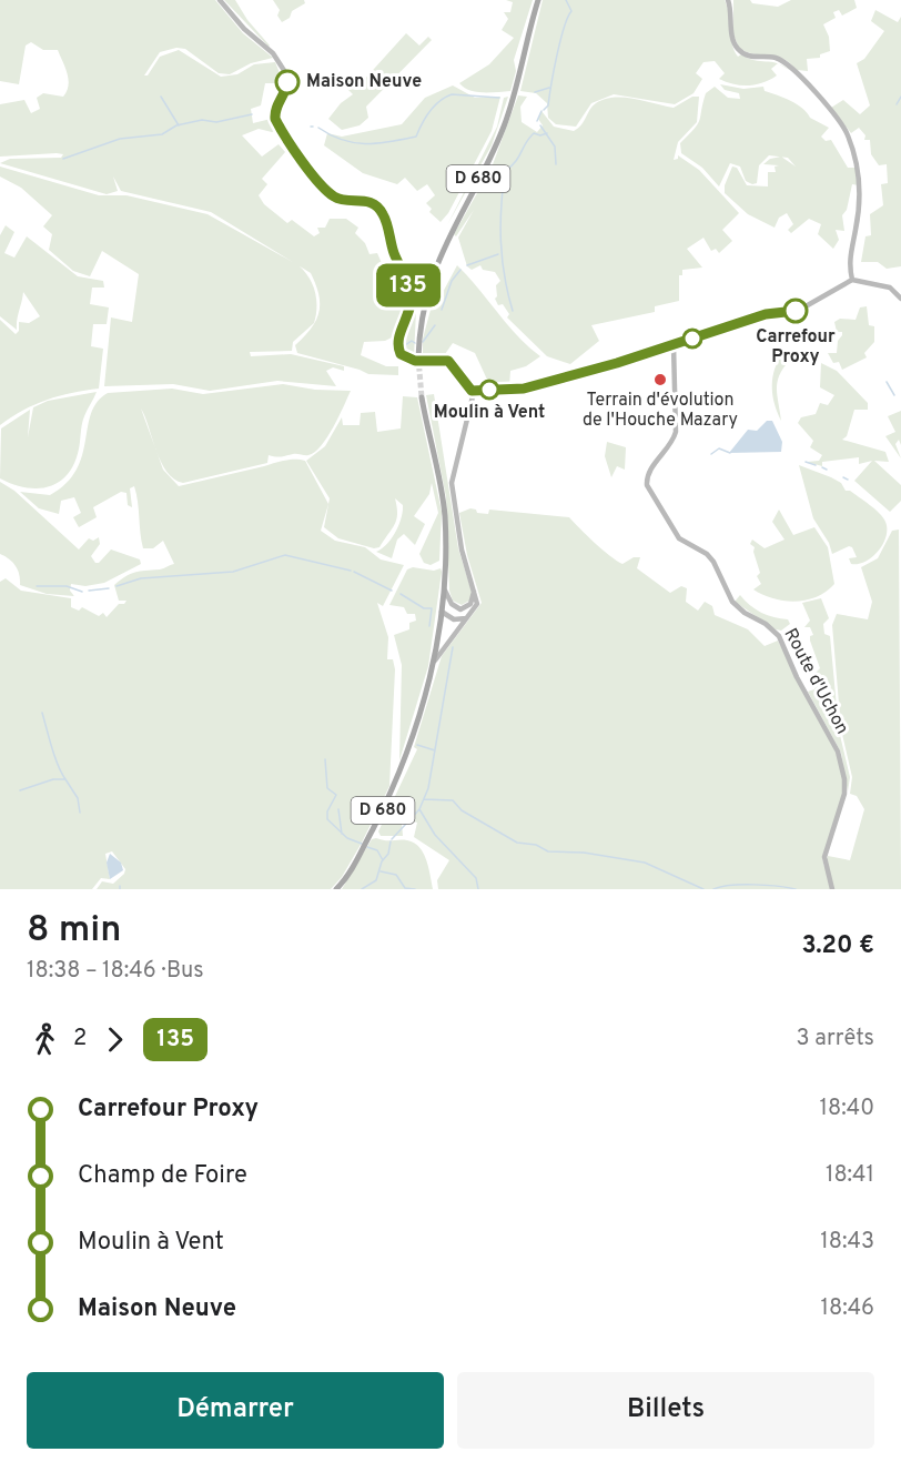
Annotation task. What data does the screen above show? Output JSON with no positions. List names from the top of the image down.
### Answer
{
  "streets": {
    "main road": ["D 680", "Route d'Uchon"]
  },
  "places": [
    "Maison Neuve",
    "Carrefour Proxy",
    "Terrain d'évolution de l'Houche Mazary",
    "Moulin à Vent"
  ],
  "lines": ["bus line 135"],
  "page": {
    "on_map": "135",
    "heading": ["8 min", "18:38 – 18:46 · Bus", "3.20 €"],
    "legs": ["2", "135", "3 arrêts"],
    "list": [
      {
        "name": "Carrefour Proxy",
        "value": "18:40"
      },
      {
        "name": "Champ de Foire",
        "value": "18:41"
      },
      {
        "name": "Moulin à Vent",
        "value": "18:43"
      },
      {
        "name": "Maison Neuve",
        "value": "18:46"
      }
    ],
    "buttons": ["Démarrer", "Billets"]
  }
}
